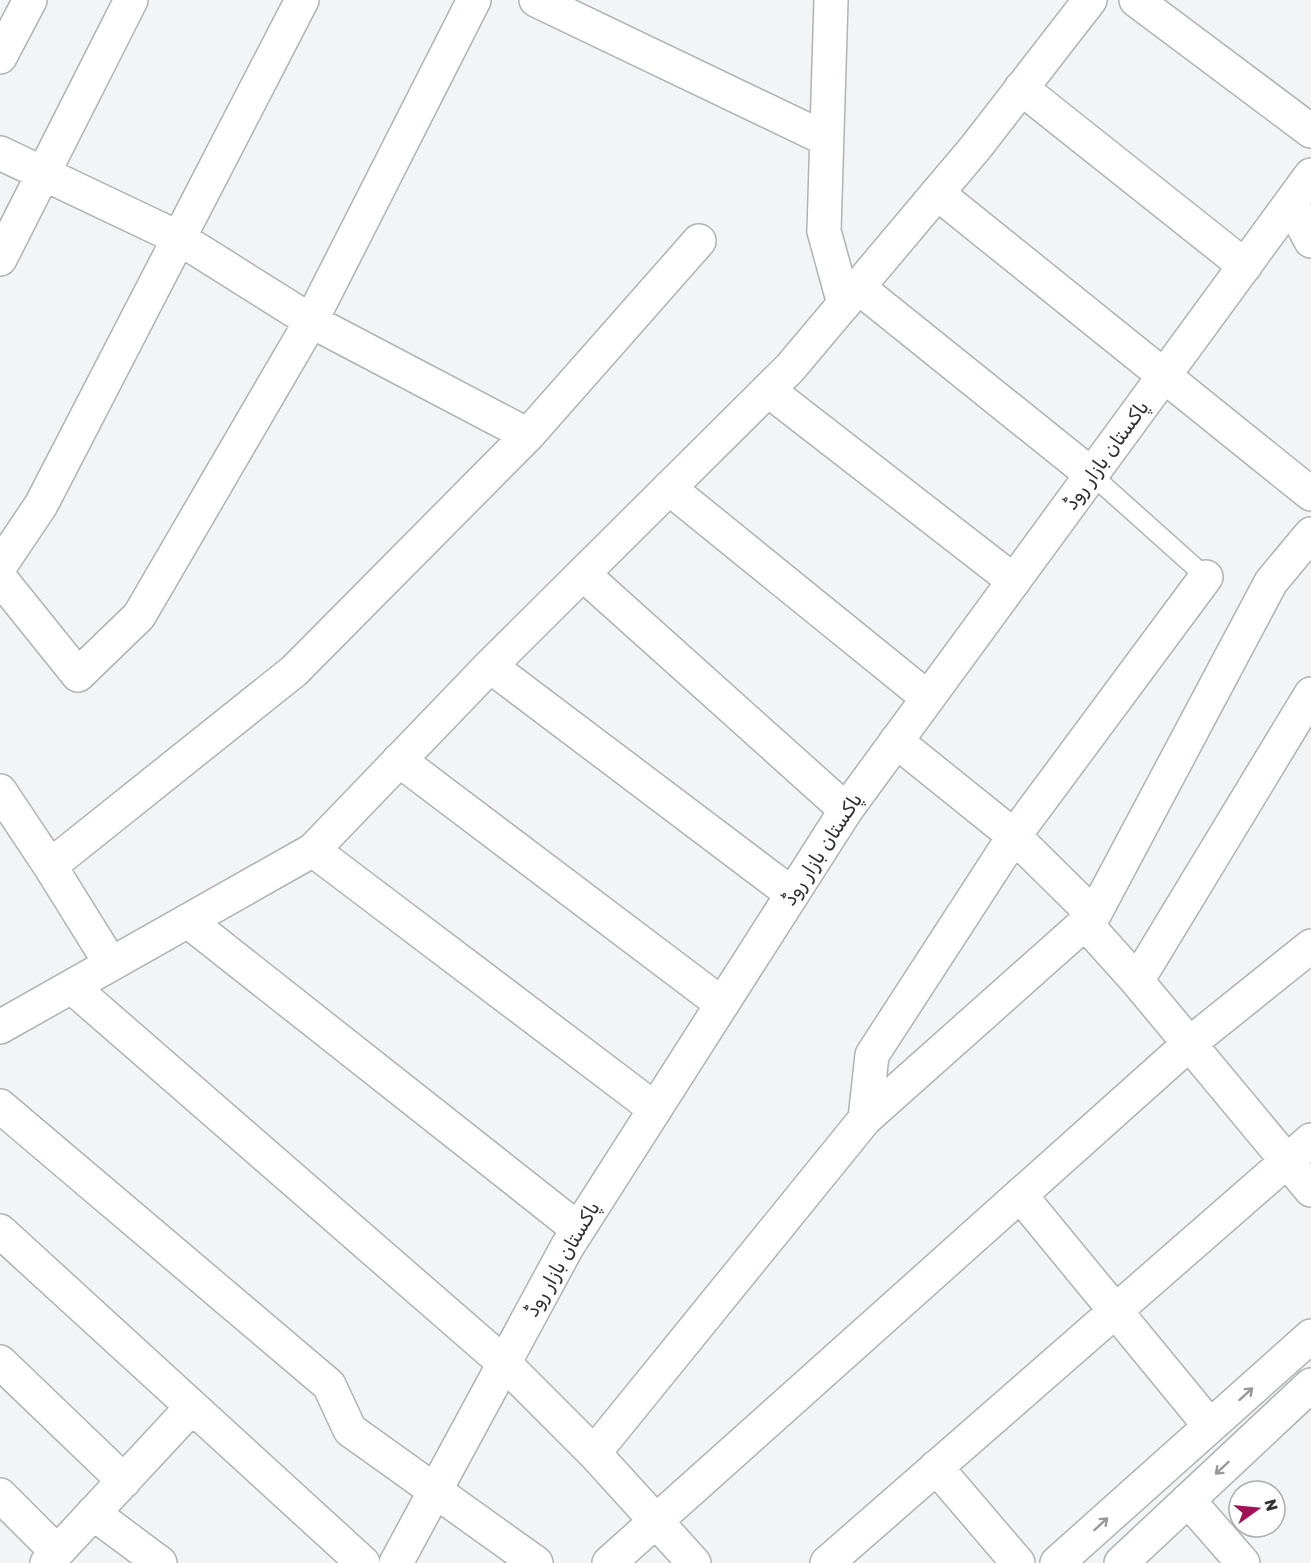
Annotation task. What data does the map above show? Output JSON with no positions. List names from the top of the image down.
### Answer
{
  "streets": {
    "street": ["پاکستان بازار روڈ"]
  },
  "north": "right"
}
